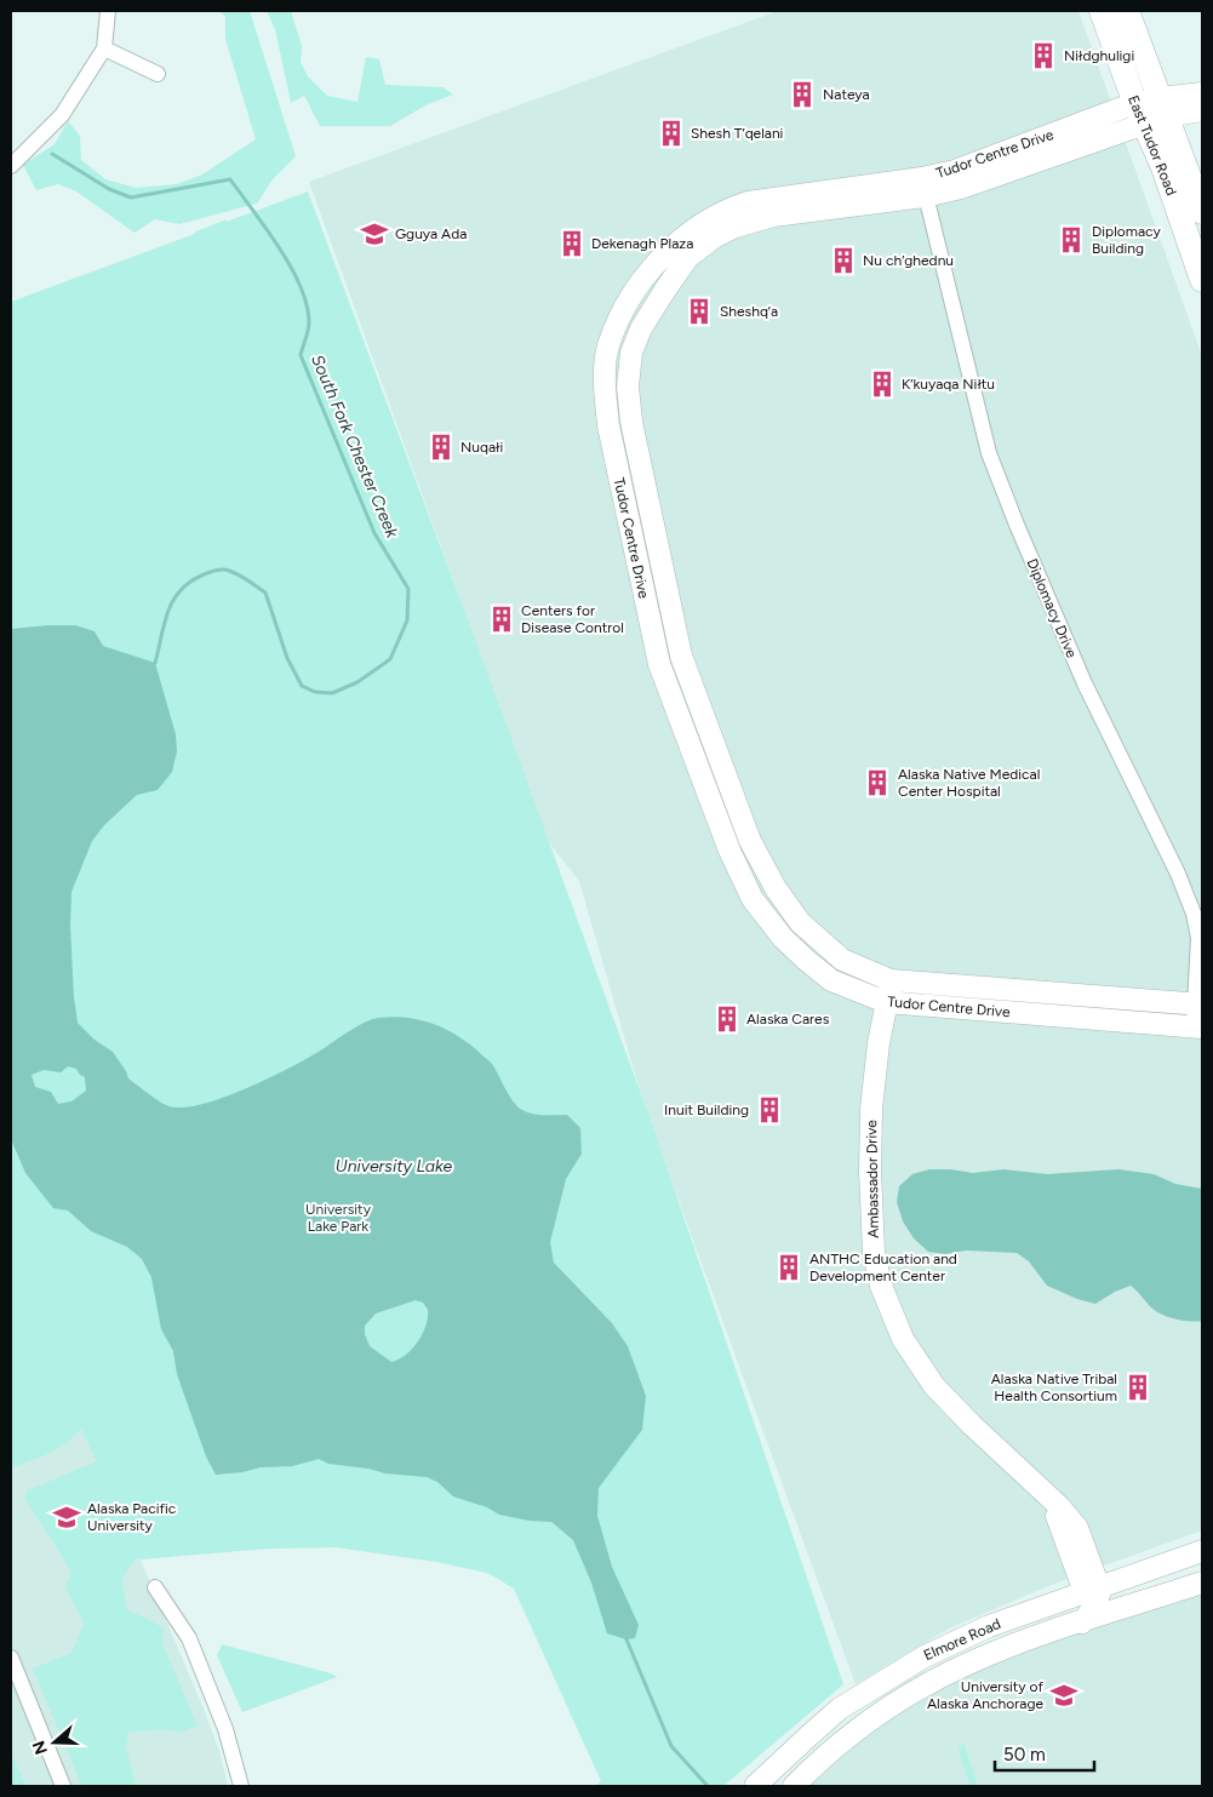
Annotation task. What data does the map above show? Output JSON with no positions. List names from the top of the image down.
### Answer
{
  "streets": {
    "main road": ["East Tudor Road"],
    "street": [
      "Tudor Centre Drive",
      "Diplomacy Drive",
      "Ambassador Drive",
      "Elmore Road"
    ]
  },
  "crossings": [
    ["East Tudor Road", "Tudor Centre Drive"],
    ["Tudor Centre Drive", "Diplomacy Drive"],
    ["Tudor Centre Drive", "Ambassador Drive"],
    ["Ambassador Drive", "Elmore Road"]
  ],
  "water": ["South Fork Chester Creek", "University Lake"],
  "parks": ["University Lake Park"],
  "places": {
    "building": [
      "Niłdghuligi",
      "Nateya",
      "Shesh T’qelani",
      "Diplomacy Building",
      "Dekenagh Plaza",
      "Nu ch’ghednu",
      "Sheshq’a",
      "K’kuyaqa Niłtu",
      "Nuqałi",
      "Centers for Disease Control",
      "Alaska Native Medical Center Hospital",
      "Alaska Cares",
      "Inuit Building",
      "ANTHC Education and Development Center",
      "Alaska Native Tribal Health Consortium"
    ],
    "school or university": ["Gguya Ada", "Alaska Pacific University", "University of Alaska Anchorage"]
  },
  "scale_bar": "50 m",
  "north": "left"
}
